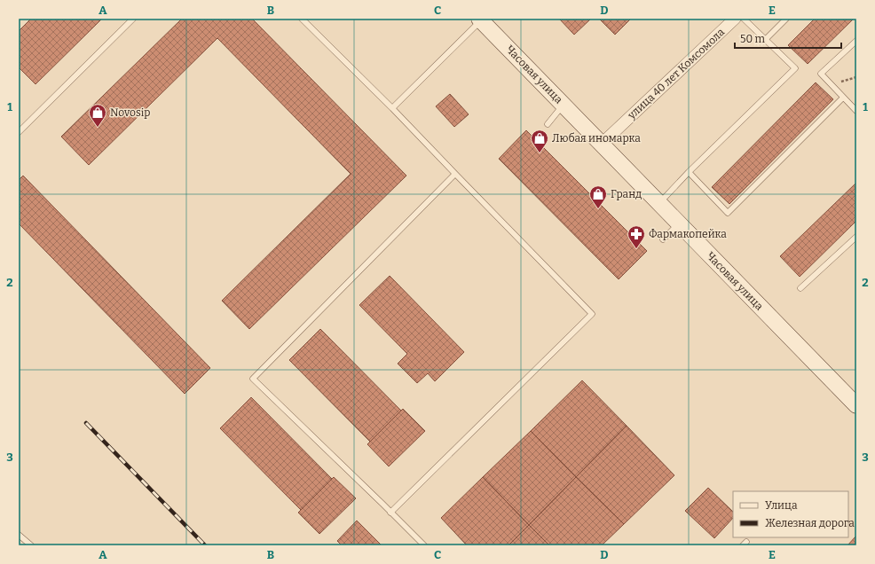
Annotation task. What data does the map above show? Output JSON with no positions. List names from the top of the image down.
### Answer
{
  "streets": {
    "main road": ["Часовая улица"],
    "street": ["улица 40 лет Комсомола"]
  },
  "crossings": [
    ["улица 40 лет Комсомола", "Часовая улица"]
  ],
  "places": {
    "shop": ["Novosip", "Любая иномарка", "Гранд"],
    "pharmacy": ["Фармакопейка"]
  },
  "legend": ["Улица", "Железная дорога"],
  "scale_bar": "50 m",
  "grid": {
    "columns": [
      "A",
      "B",
      "C",
      "D",
      "E"
    ],
    "rows": ["1", "2", "3"]
  }
}
